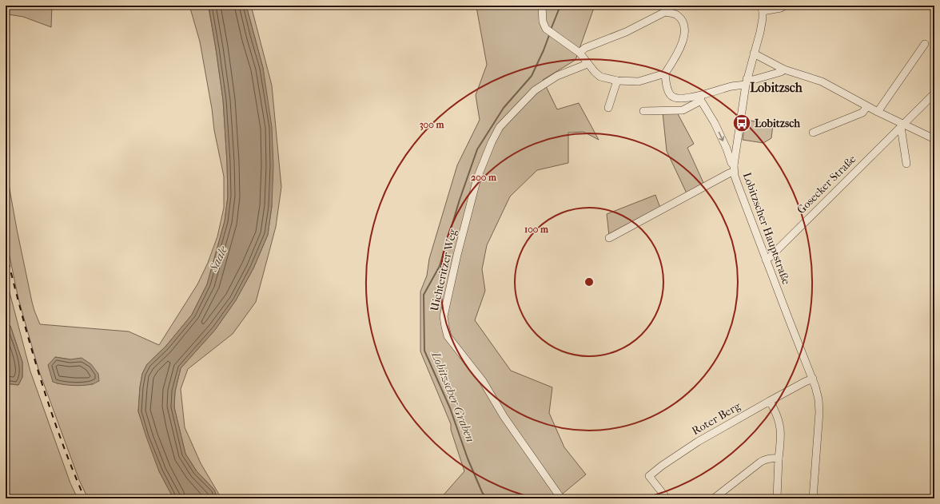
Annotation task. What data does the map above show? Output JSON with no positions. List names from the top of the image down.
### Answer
{
  "streets": {
    "street": [
      "Gosecker Straße",
      "Lobitzscher Hauptstraße",
      "Uichteritzer Weg",
      "Roter Berg"
    ]
  },
  "crossings": [
    ["Gosecker Straße", "Lobitzscher Hauptstraße"]
  ],
  "districts": ["Lobitzsch"],
  "water": ["Saale", "Lobitzscher Graben"],
  "places": {
    "bus stop": ["Lobitzsch"]
  },
  "rings": ["300 m", "200 m", "100 m"]
}
